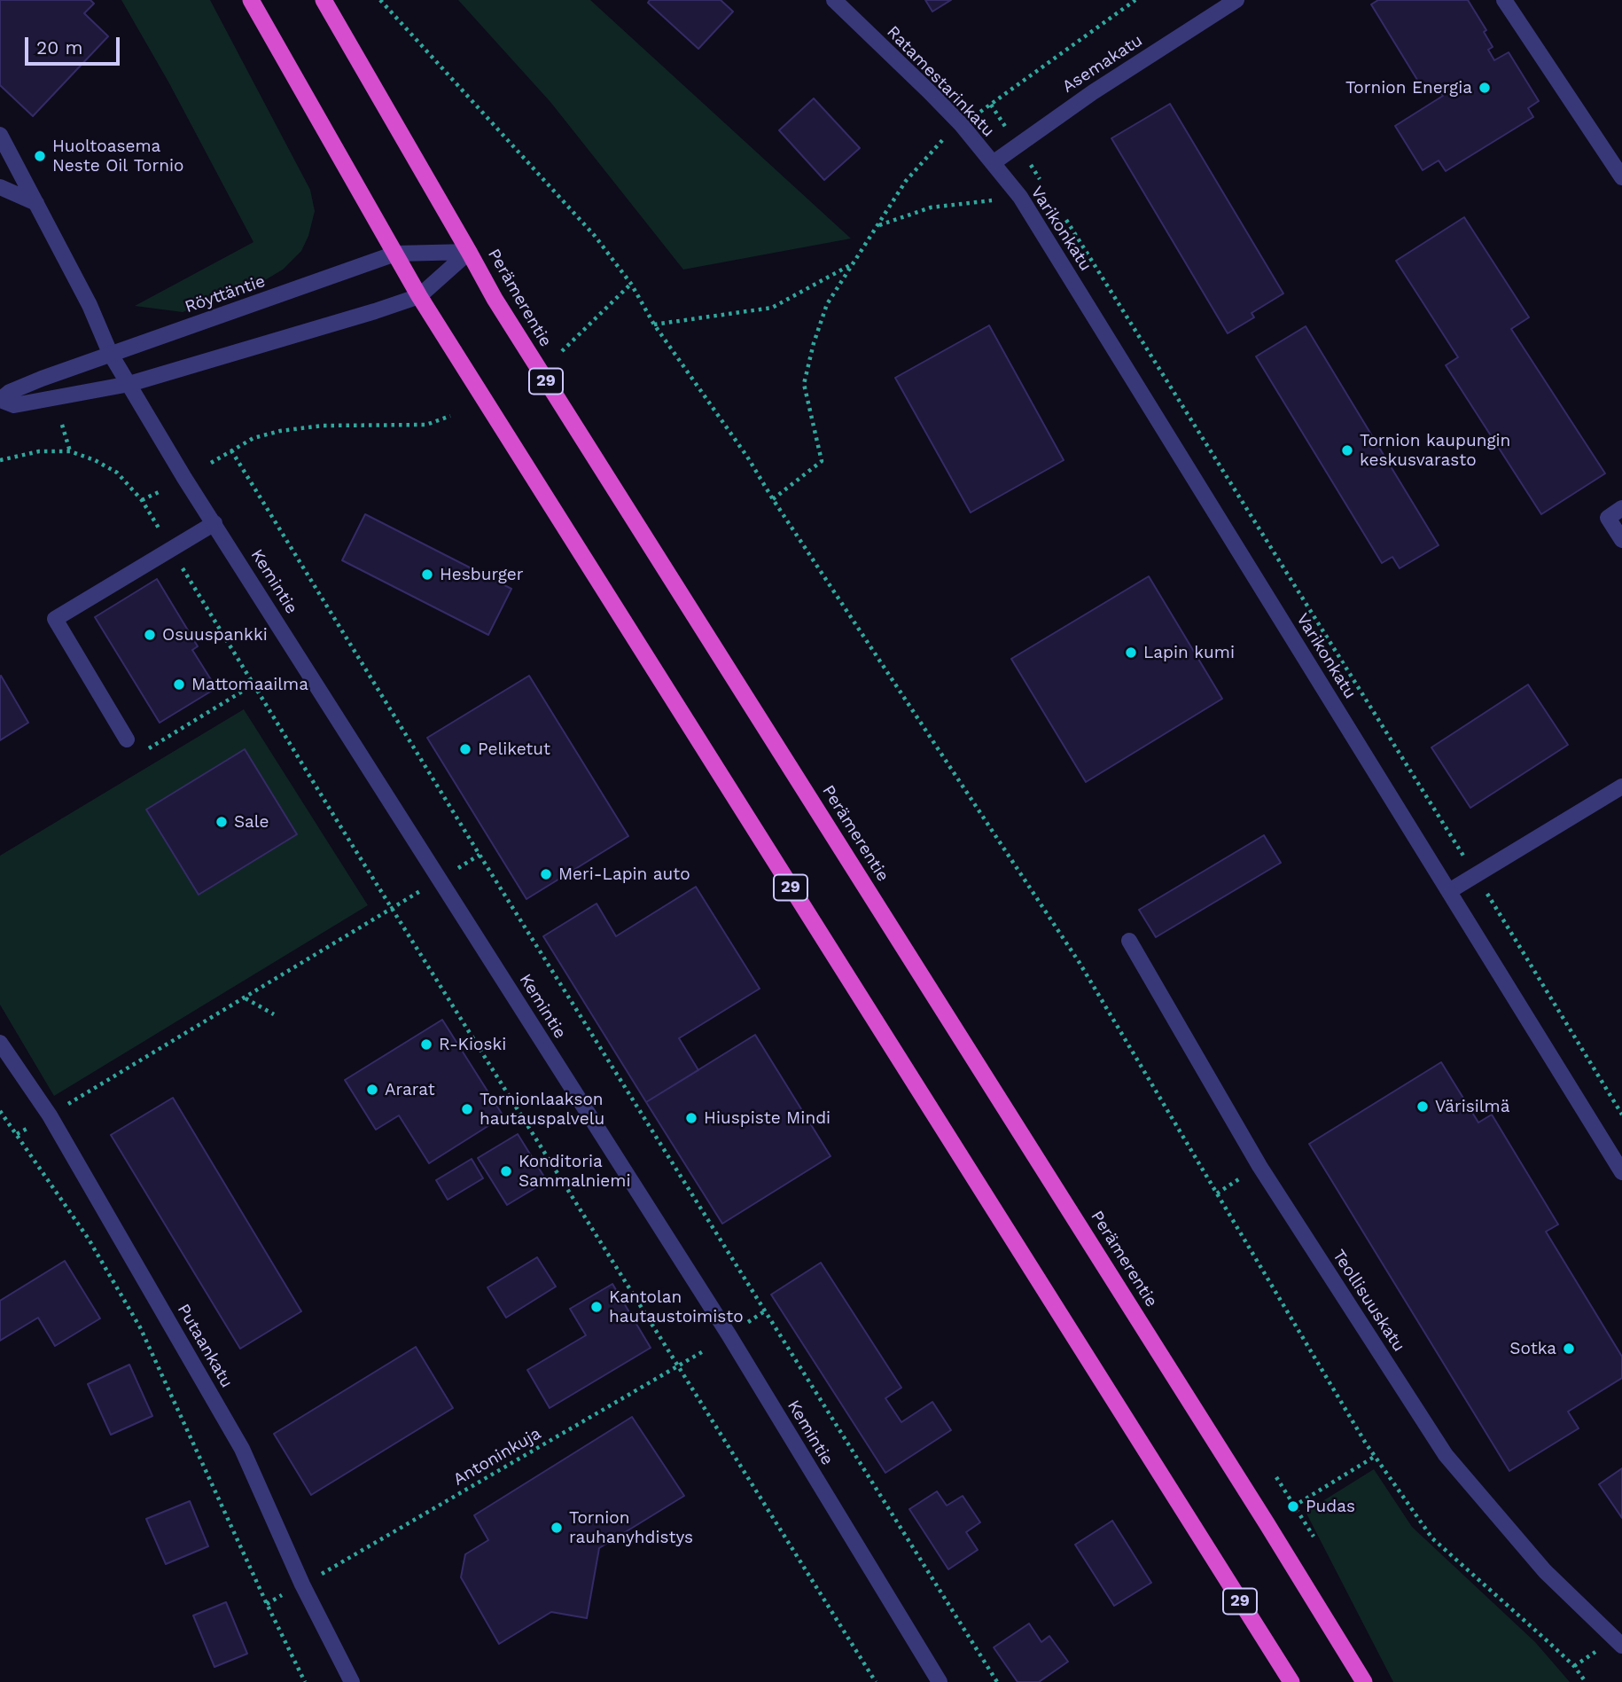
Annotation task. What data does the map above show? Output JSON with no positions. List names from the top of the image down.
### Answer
{
  "streets": {
    "highway": ["Perämerentie", "29"],
    "street": [
      "Asemakatu",
      "Ratamestarinkatu",
      "Varikonkatu",
      "Röyttäntie",
      "Kemintie",
      "Teollisuuskatu",
      "Putaankatu"
    ],
    "path": ["Antoninkuja"]
  },
  "crossings": [
    ["Asemakatu", "Ratamestarinkatu"],
    ["Asemakatu", "Varikonkatu"],
    ["Ratamestarinkatu", "Varikonkatu"],
    ["Röyttäntie", "Perämerentie"],
    ["Röyttäntie", "29"],
    ["Röyttäntie", "Kemintie"],
    ["Putaankatu", "Antoninkuja"]
  ],
  "places": [
    "Tornion Energia",
    "Huoltoasema Neste Oil Tornio",
    "Tornion kaupungin keskusvarasto",
    "Hesburger",
    "Osuuspankki",
    "Lapin kumi",
    "Mattomaailma",
    "Peliketut",
    "Sale",
    "Meri-Lapin auto",
    "R-Kioski",
    "Ararat",
    "Värisilmä",
    "Tornionlaakson hautauspalvelu",
    "Hiuspiste Mindi",
    "Konditoria Sammalniemi",
    "Kantolan hautaustoimisto",
    "Sotka",
    "Pudas",
    "Tornion rauhanyhdistys"
  ],
  "scale_bar": "20 m"
}
